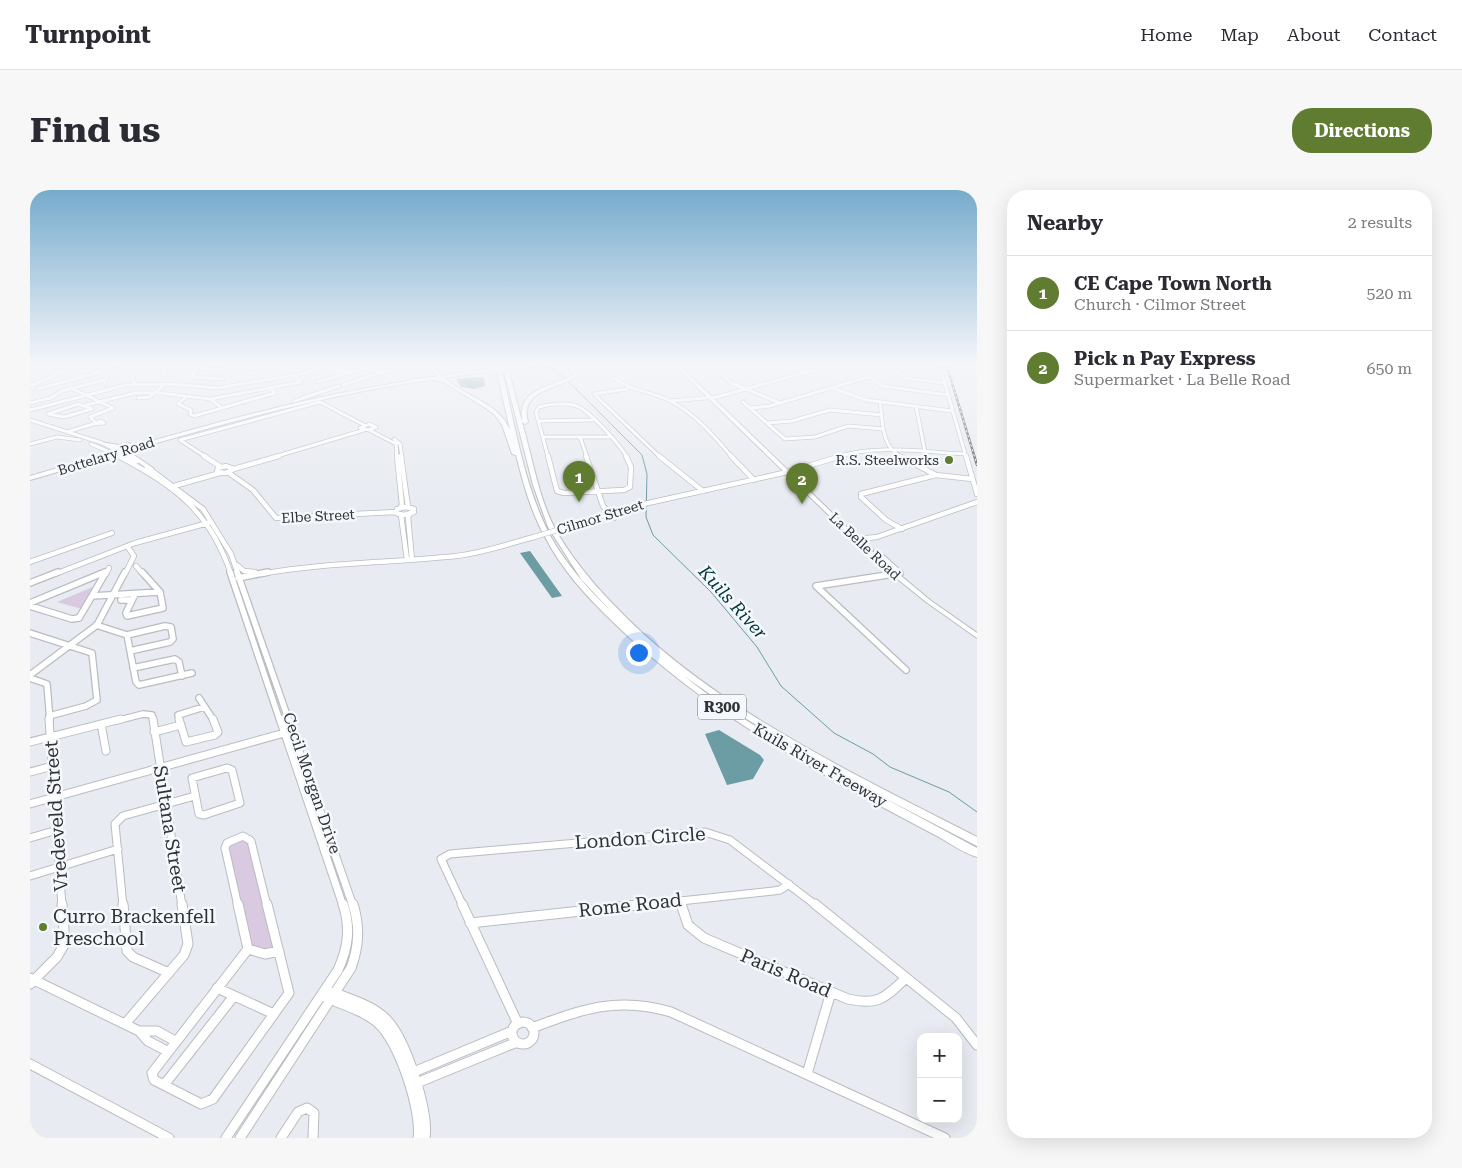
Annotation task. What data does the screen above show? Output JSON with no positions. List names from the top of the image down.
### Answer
{
  "streets": {
    "highway": ["R300", "Kuils River Freeway"],
    "main road": ["Bottelary Road", "La Belle Road"],
    "street": [
      "Elbe Street",
      "Cilmor Street",
      "Cecil Morgan Drive",
      "Vredeveld Street",
      "Sultana Street",
      "London Circle",
      "Rome Road",
      "Paris Road"
    ]
  },
  "crossings": [
    ["Bottelary Road", "Cecil Morgan Drive"],
    ["Cilmor Street", "La Belle Road"],
    ["Cilmor Street", "Cecil Morgan Drive"],
    ["Vredeveld Street", "Sultana Street"],
    ["London Circle", "Rome Road"],
    ["London Circle", "Paris Road"],
    ["Rome Road", "Paris Road"]
  ],
  "water": ["Kuils River"],
  "places": ["R.S. Steelworks", "Curro Brackenfell Preschool"],
  "page": {
    "header": "Turnpoint",
    "nav": [
      "Home",
      "Map",
      "About",
      "Contact"
    ],
    "buttons": "Directions",
    "title": "Find us",
    "heading": ["Nearby", "2 results"],
    "list": [
      {
        "mark": "1",
        "name": "CE Cape Town North",
        "note": "Church · Cilmor Street",
        "value": "520 m"
      },
      {
        "mark": "2",
        "name": "Pick n Pay Express",
        "note": "Supermarket · La Belle Road",
        "value": "650 m"
      }
    ],
    "pins": ["1", "2"],
    "map_buttons": ["+", "−"]
  }
}
